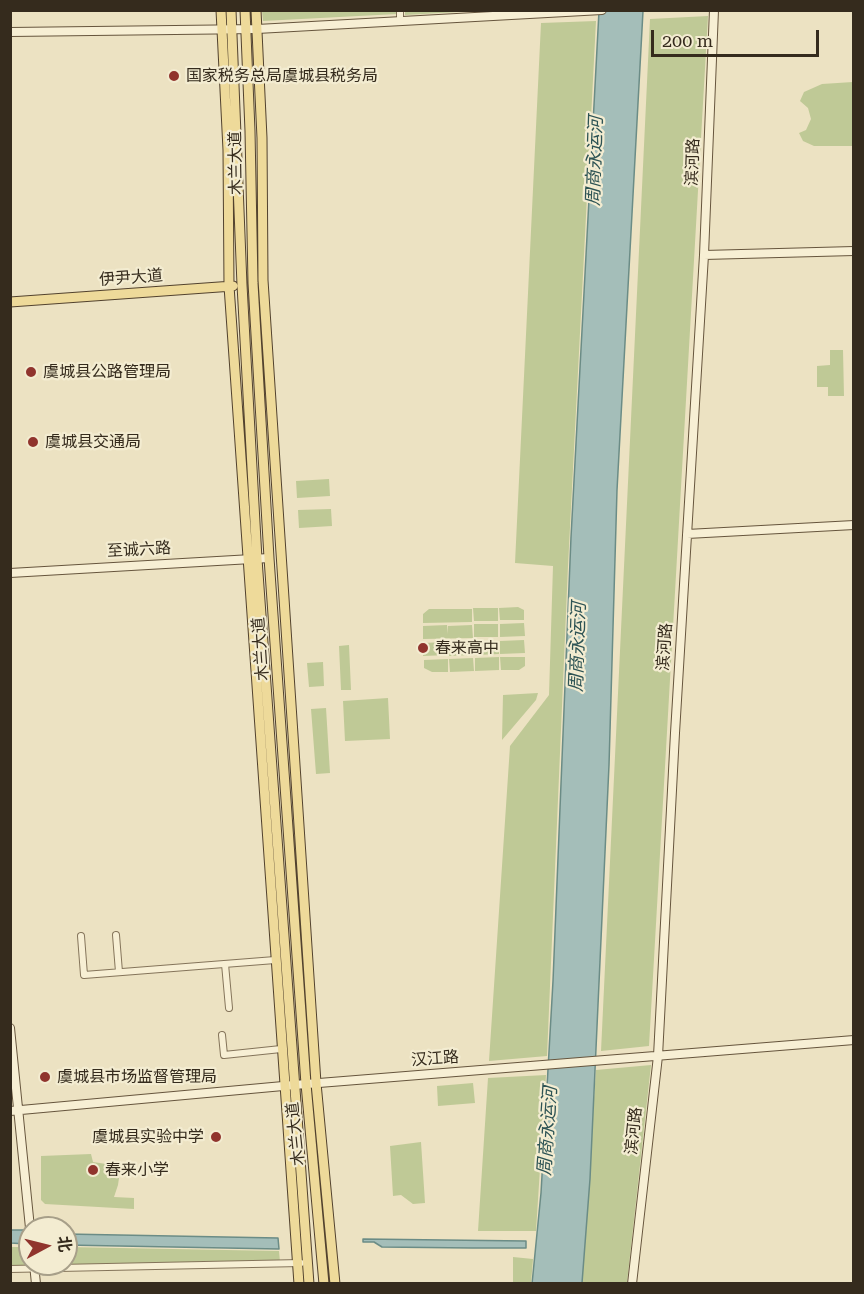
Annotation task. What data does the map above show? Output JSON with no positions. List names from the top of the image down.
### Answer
{
  "streets": {
    "main road": ["木兰大道", "伊尹大道"],
    "street": ["滨河路", "至诚六路", "汉江路"]
  },
  "crossings": [
    ["滨河路", "汉江路"],
    ["木兰大道", "伊尹大道"],
    ["木兰大道", "至诚六路"],
    ["木兰大道", "汉江路"]
  ],
  "water": ["周商永运河"],
  "places": [
    "国家税务总局虞城县税务局",
    "虞城县公路管理局",
    "虞城县交通局",
    "春来高中",
    "虞城县市场监督管理局",
    "虞城县实验中学",
    "春来小学"
  ],
  "scale_bar": "200 m",
  "north": "right"
}
